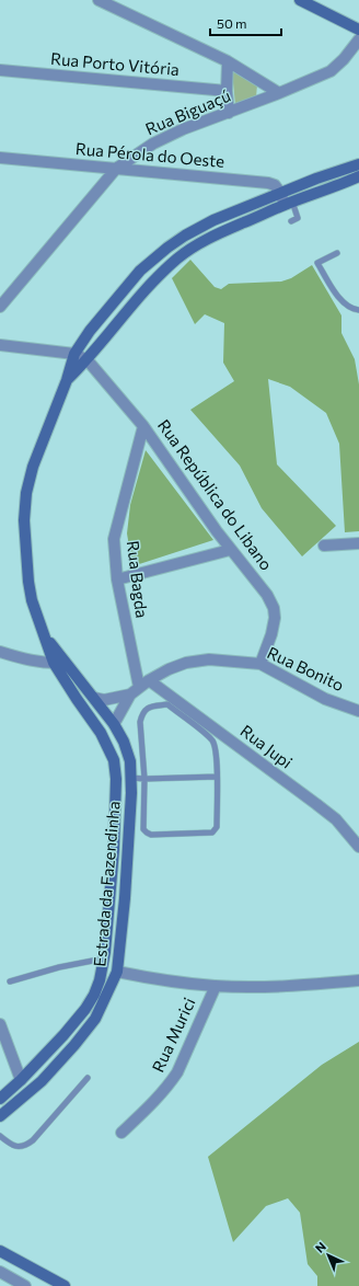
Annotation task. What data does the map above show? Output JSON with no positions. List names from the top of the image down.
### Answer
{
  "streets": {
    "main road": ["Estrada da Fazendinha"],
    "street": [
      "Rua Porto Vitória",
      "Rua Biguaçú",
      "Rua Pérola do Oeste",
      "Rua República do Libano",
      "Rua Bagda",
      "Rua Bonito",
      "Rua Jupi",
      "Rua Murici"
    ]
  },
  "crossings": [
    ["Rua Biguaçú", "Rua Pérola do Oeste"],
    ["Rua Pérola do Oeste", "Estrada da Fazendinha"],
    ["Rua República do Libano", "Rua Bagda"],
    ["Rua República do Libano", "Rua Bonito"],
    ["Rua República do Libano", "Estrada da Fazendinha"],
    ["Rua Bagda", "Rua Bonito"],
    ["Rua Bonito", "Rua Jupi"]
  ],
  "scale_bar": "50 m",
  "north": "top left"
}
